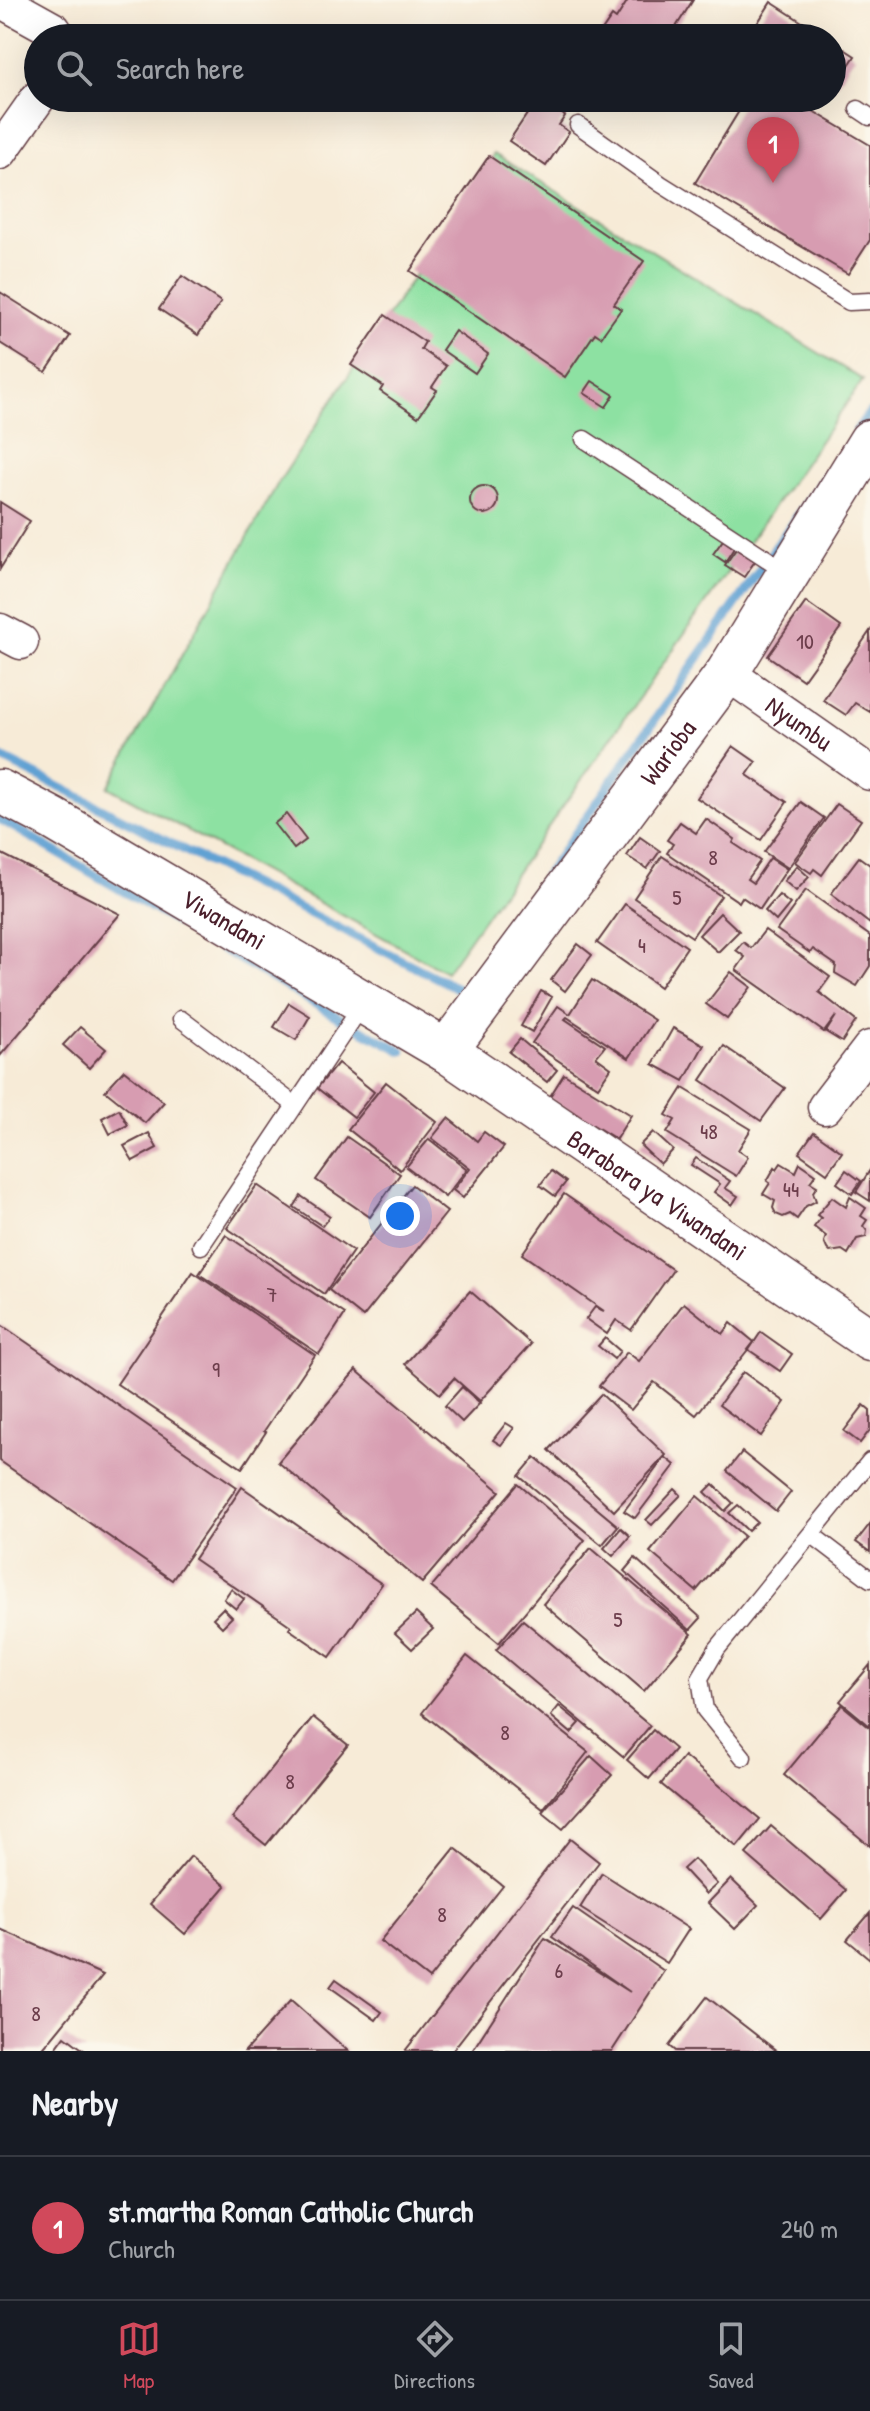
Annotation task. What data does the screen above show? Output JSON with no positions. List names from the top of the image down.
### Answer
{
  "streets": {
    "street": [
      "Nyumbu",
      "Warioba",
      "Viwandani",
      "Barabara ya Viwandani"
    ]
  },
  "crossings": [
    ["Nyumbu", "Warioba"],
    ["Warioba", "Viwandani"],
    ["Warioba", "Barabara ya Viwandani"],
    ["Viwandani", "Barabara ya Viwandani"]
  ],
  "house_numbers": [
    "10",
    "8",
    "5",
    "4",
    "48",
    "44",
    "7",
    "9",
    "5",
    "8",
    "8",
    "8",
    "6",
    "8"
  ],
  "page": {
    "search": "Search here",
    "pins": "1",
    "heading": "Nearby",
    "list": [
      {
        "mark": "1",
        "name": "st.martha Roman Catholic Church",
        "note": "Church",
        "value": "240 m"
      }
    ],
    "nav": ["Map", "Directions", "Saved"]
  }
}
